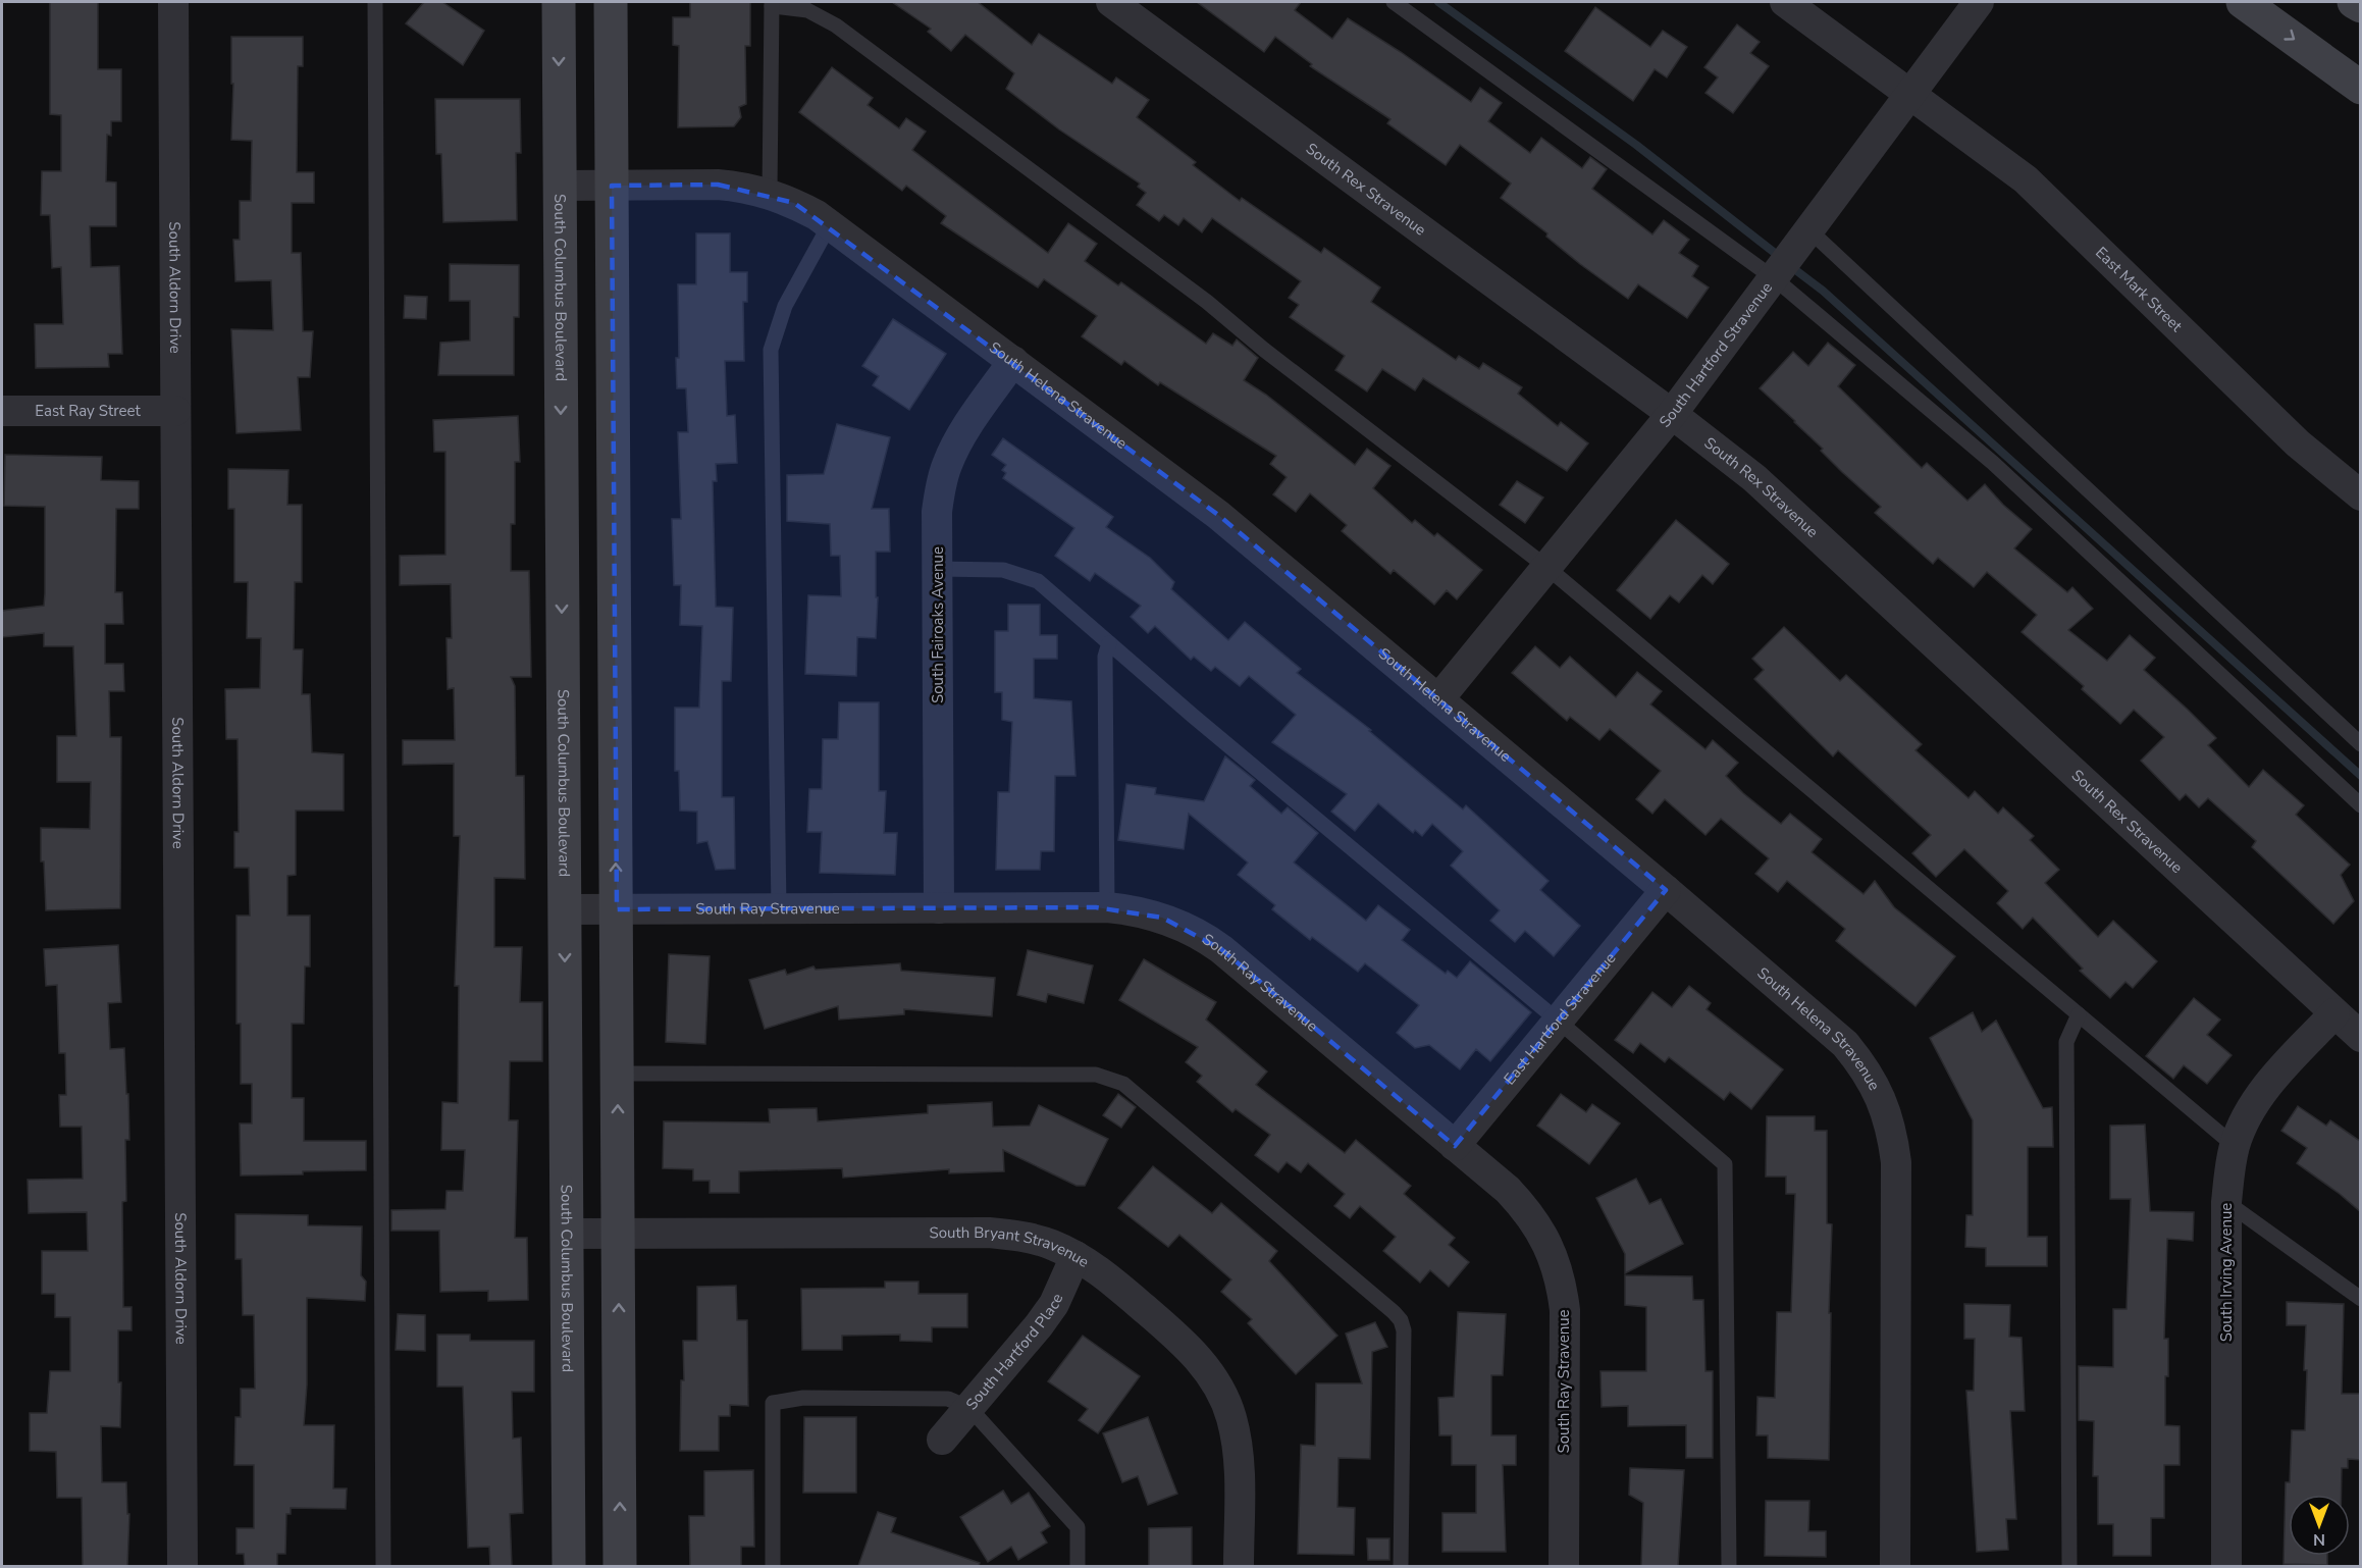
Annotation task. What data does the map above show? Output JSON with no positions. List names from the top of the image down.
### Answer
{
  "streets": {
    "street": [
      "South Rex Stravenue",
      "South Aldorn Drive",
      "South Columbus Boulevard",
      "East Mark Street",
      "South Hartford Stravenue",
      "South Helena Stravenue",
      "East Ray Street",
      "South Fairoaks Avenue",
      "South Ray Stravenue",
      "East Hartford Stravenue",
      "South Bryant Stravenue",
      "South Irving Avenue",
      "South Hartford Place"
    ]
  },
  "crossings": [
    ["South Rex Stravenue", "South Hartford Stravenue"],
    ["South Rex Stravenue", "South Irving Avenue"],
    ["South Aldorn Drive", "East Ray Street"],
    ["South Columbus Boulevard", "South Helena Stravenue"],
    ["South Columbus Boulevard", "South Ray Stravenue"],
    ["South Columbus Boulevard", "South Bryant Stravenue"],
    ["East Mark Street", "South Hartford Stravenue"],
    ["South Hartford Stravenue", "South Helena Stravenue"],
    ["South Helena Stravenue", "South Fairoaks Avenue"],
    ["South Helena Stravenue", "East Hartford Stravenue"],
    ["South Fairoaks Avenue", "South Ray Stravenue"],
    ["South Ray Stravenue", "East Hartford Stravenue"],
    ["South Bryant Stravenue", "South Hartford Place"]
  ],
  "north": "bottom"
}
